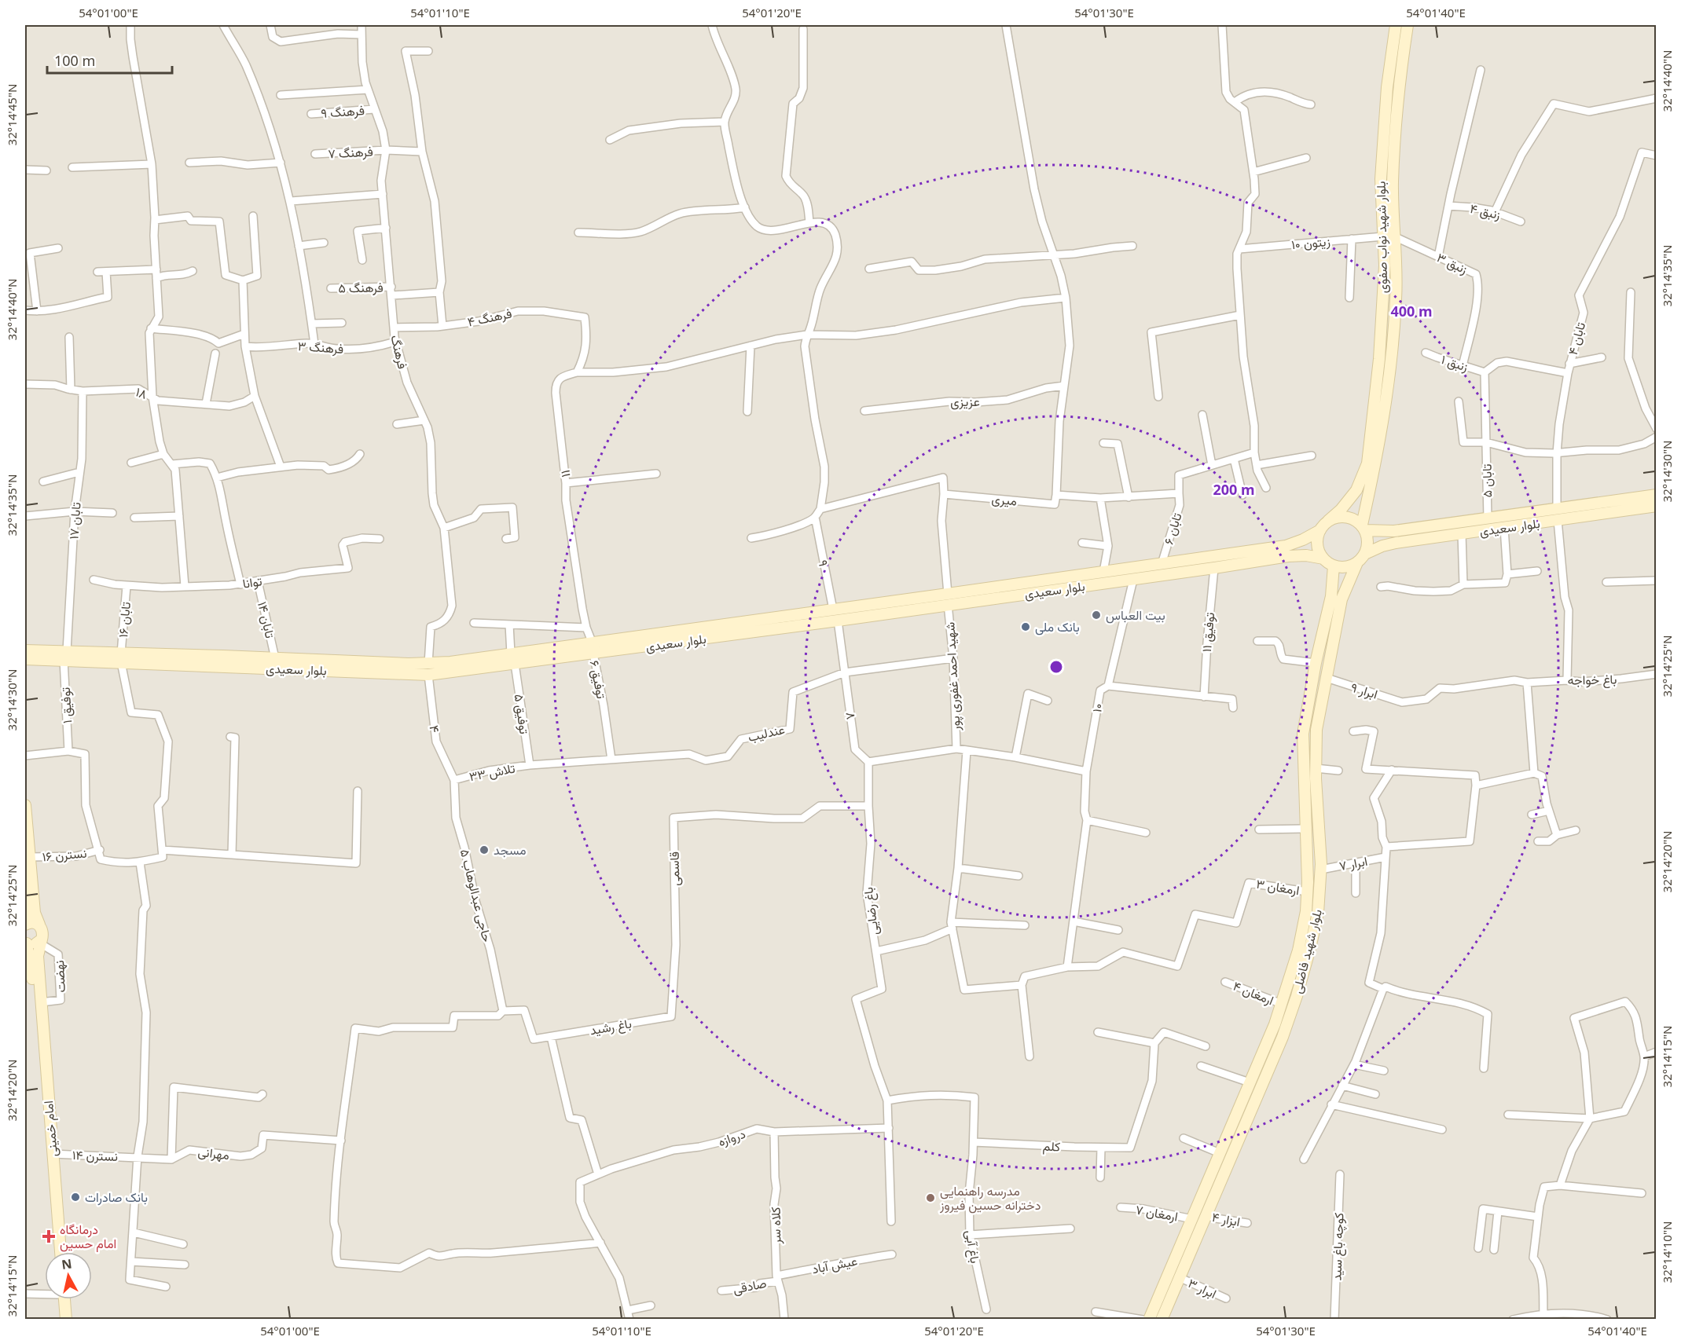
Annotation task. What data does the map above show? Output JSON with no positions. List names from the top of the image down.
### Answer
{
  "streets": {
    "main road": [
      "بلوار شهید نواب صفوی",
      "بلوار سعیدی",
      "بلوار شهید فاضلی",
      "امام خمینی"
    ],
    "street": [
      "فرهنگ ۹",
      "فرهنگ ۷",
      "زنبق ۴",
      "زیتون ۱۰",
      "زنبق ۳",
      "فرهنگ ۵",
      "فرهنگ ۴",
      "تابان ۴",
      "فرهنگ ۳",
      "فرهنگ",
      "زنبق ۱",
      "۱۸",
      "عزیزی",
      "۱۱",
      "تابان ۵",
      "میری",
      "تابان ۱۷",
      "تابان ۶",
      "۹",
      "توانا",
      "تابان ۱۶",
      "تابان ۱۴",
      "توفیق ۱۱",
      "شهید احمد غفوری پور",
      "توفیق ۶",
      "باغ خواجه",
      "ابرار ۹",
      "توفیق ۱",
      "۱۰",
      "توفیق ۵",
      "۸",
      "۴",
      "عندلیب",
      "تلاش ۳۳",
      "نسترن ۱۶",
      "ابرار ۷",
      "قاسمی",
      "ارمغان ۳",
      "حاجی عبدالوهاب ۵",
      "باغ رضایی",
      "نهضت",
      "ارمغان ۴",
      "باغ رشید",
      "دروازه",
      "کلم",
      "مهرانی",
      "نسترن ۱۴",
      "ارمغان ۷",
      "ابزار ۴",
      "کلاه سر",
      "باغ آبی",
      "کوچه باغ سید",
      "عیش آباد",
      "صادقی",
      "ابرار ۳"
    ]
  },
  "crossings": [
    ["فرهنگ ۹", "فرهنگ"],
    ["فرهنگ ۷", "فرهنگ"],
    ["بلوار شهید نواب صفوی", "زیتون ۱۰"],
    ["بلوار شهید نواب صفوی", "زنبق ۳"],
    ["بلوار شهید نواب صفوی", "بلوار سعیدی"],
    ["بلوار شهید نواب صفوی", "بلوار شهید فاضلی"],
    ["زنبق ۳", "زنبق ۱"],
    ["فرهنگ ۵", "فرهنگ"],
    ["فرهنگ ۴", "فرهنگ"],
    ["فرهنگ ۴", "۱۱"],
    ["تابان ۴", "بلوار سعیدی"],
    ["تابان ۴", "باغ خواجه"],
    ["فرهنگ ۳", "فرهنگ"],
    ["فرهنگ", "بلوار سعیدی"],
    ["فرهنگ", "۴"],
    ["زنبق ۱", "تابان ۵"],
    ["۱۸", "تابان ۱۷"],
    ["۱۱", "بلوار سعیدی"],
    ["۱۱", "توفیق ۶"],
    ["تابان ۵", "بلوار سعیدی"],
    ["میری", "شهید احمد غفوری پور"],
    ["تابان ۱۷", "بلوار سعیدی"],
    ["تابان ۱۷", "توفیق ۱"],
    ["بلوار سعیدی", "تابان ۶"],
    ["بلوار سعیدی", "۹"],
    ["بلوار سعیدی", "تابان ۱۶"],
    ["بلوار سعیدی", "تابان ۱۴"],
    ["بلوار سعیدی", "توفیق ۱۱"],
    ["بلوار سعیدی", "شهید احمد غفوری پور"],
    ["بلوار سعیدی", "توفیق ۶"],
    ["بلوار سعیدی", "توفیق ۱"],
    ["بلوار سعیدی", "۱۰"],
    ["بلوار سعیدی", "توفیق ۵"],
    ["بلوار سعیدی", "۸"],
    ["بلوار سعیدی", "۴"],
    ["بلوار سعیدی", "بلوار شهید فاضلی"],
    ["توانا", "تابان ۱۶"],
    ["توانا", "تابان ۱۴"],
    ["توفیق ۶", "تلاش ۳۳"],
    ["باغ خواجه", "ابرار ۹"],
    ["ابرار ۹", "بلوار شهید فاضلی"],
    ["۱۰", "ارمغان ۳"],
    ["توفیق ۵", "تلاش ۳۳"],
    ["۸", "عندلیب"],
    ["۴", "تلاش ۳۳"],
    ["۴", "حاجی عبدالوهاب ۵"],
    ["عندلیب", "تلاش ۳۳"],
    ["تلاش ۳۳", "حاجی عبدالوهاب ۵"],
    ["نسترن ۱۶", "امام خمینی"],
    ["ابرار ۷", "بلوار شهید فاضلی"],
    ["قاسمی", "باغ رضایی"],
    ["قاسمی", "باغ رشید"],
    ["ارمغان ۳", "بلوار شهید فاضلی"],
    ["حاجی عبدالوهاب ۵", "باغ رشید"],
    ["باغ رضایی", "باغ آبی"],
    ["بلوار شهید فاضلی", "ارمغان ۴"],
    ["بلوار شهید فاضلی", "ارمغان ۷"],
    ["بلوار شهید فاضلی", "ابزار ۴"],
    ["بلوار شهید فاضلی", "ابرار ۳"],
    ["نهضت", "امام خمینی"],
    ["امام خمینی", "نسترن ۱۴"],
    ["دروازه", "کلاه سر"],
    ["کلم", "باغ آبی"],
    ["مهرانی", "نسترن ۱۴"],
    ["کلاه سر", "عیش آباد"],
    ["کلاه سر", "صادقی"],
    ["عیش آباد", "صادقی"]
  ],
  "places": {
    "other": [
      "بیت العباس",
      "بانک ملی",
      "مسجد",
      "بانک صادرات",
      "مدرسه راهنمایی دخترانه حسین فیروز"
    ],
    "health": ["درمانگاه امام حسین"]
  },
  "scale_bar": "100 m",
  "north": "top",
  "coordinates": [
    "54°01'00\"E",
    "54°01'10\"E",
    "54°01'20\"E",
    "54°01'30\"E",
    "54°01'40\"E",
    "32°14'40\"N",
    "32°14'45\"N",
    "32°14'35\"N",
    "32°14'30\"N",
    "32°14'25\"N",
    "32°14'20\"N",
    "32°14'15\"N",
    "32°14'10\"N"
  ],
  "rings": ["400 m", "200 m"]
}
